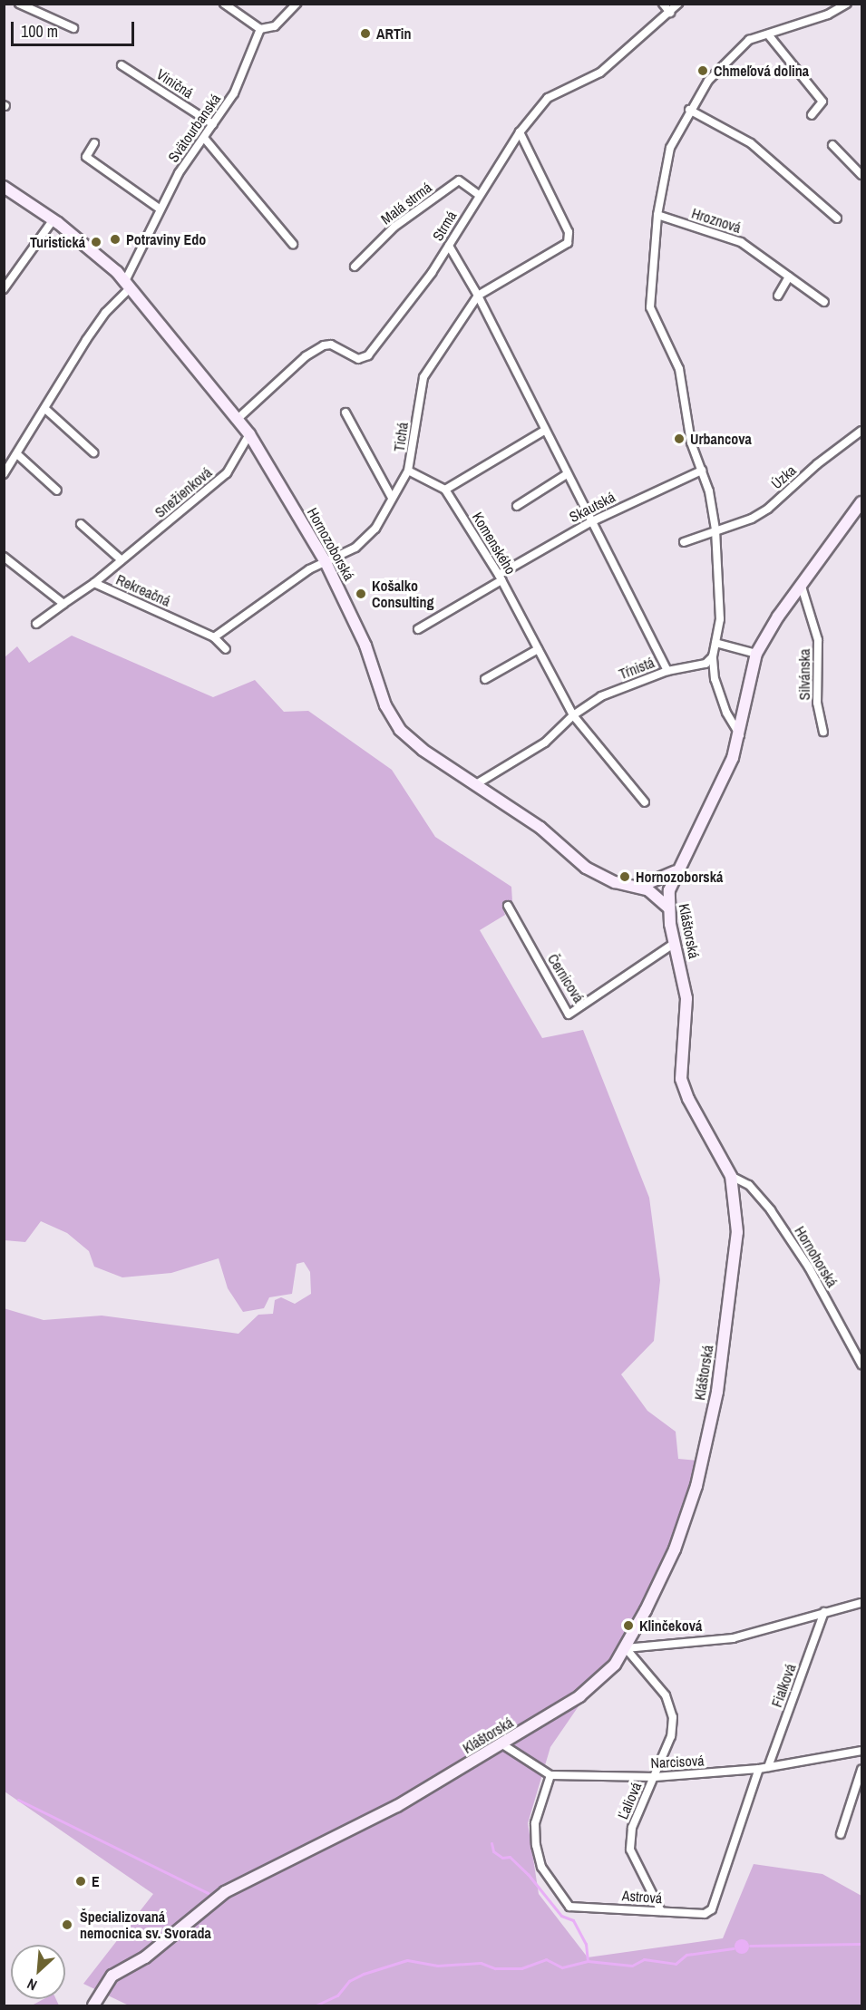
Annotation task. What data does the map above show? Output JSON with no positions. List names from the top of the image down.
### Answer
{
  "streets": {
    "street": [
      "Viničná",
      "Svätourbanská",
      "Malá strmá",
      "Hroznová",
      "Strmá",
      "Tichá",
      "Úzka",
      "Snežienková",
      "Skautská",
      "Komenského",
      "Hornozoborská",
      "Rekreačná",
      "Tŕnistá",
      "Silvánska",
      "Kláštorská",
      "Černicová",
      "Hornohorská",
      "Fialková",
      "Narcisová",
      "Ľaliová",
      "Astrová"
    ]
  },
  "crossings": [
    ["Viničná", "Svätourbanská"],
    ["Svätourbanská", "Hornozoborská"],
    ["Malá strmá", "Strmá"],
    ["Strmá", "Hornozoborská"],
    ["Tichá", "Hornozoborská"],
    ["Snežienková", "Hornozoborská"],
    ["Snežienková", "Rekreačná"],
    ["Skautská", "Komenského"],
    ["Komenského", "Tŕnistá"],
    ["Hornozoborská", "Tŕnistá"],
    ["Hornozoborská", "Kláštorská"],
    ["Silvánska", "Kláštorská"],
    ["Kláštorská", "Černicová"],
    ["Kláštorská", "Hornohorská"],
    ["Kláštorská", "Ľaliová"],
    ["Fialková", "Narcisová"],
    ["Narcisová", "Ľaliová"],
    ["Narcisová", "Astrová"],
    ["Ľaliová", "Astrová"]
  ],
  "places": [
    "ARTin",
    "Chmeľová dolina",
    "Potraviny Edo",
    "Turistická",
    "Urbancova",
    "Košalko Consulting",
    "Hornozoborská",
    "Klinčeková",
    "E",
    "Špecializovaná nemocnica sv. Svorada"
  ],
  "scale_bar": "100 m",
  "north": "bottom left"
}
